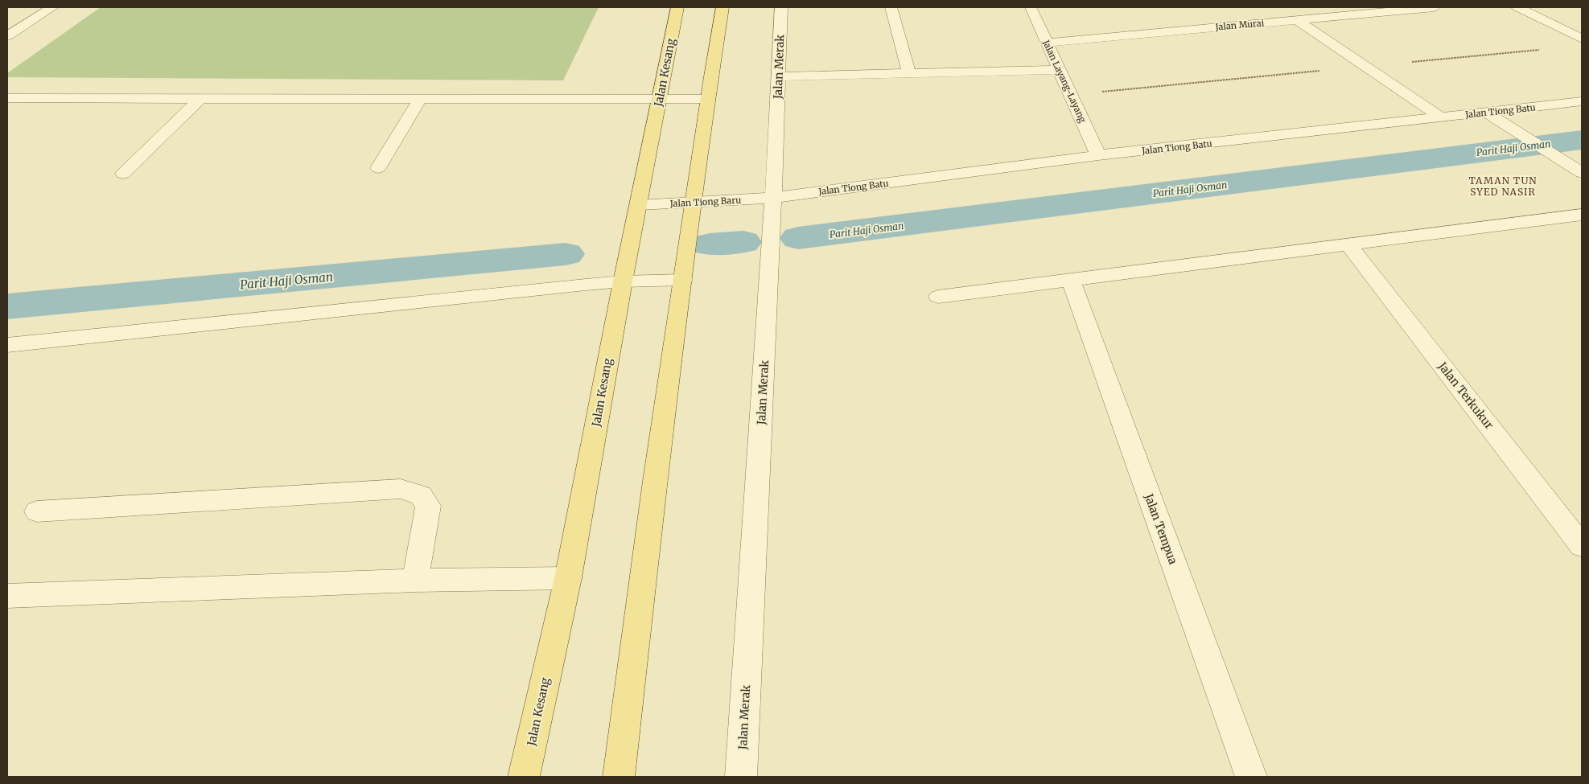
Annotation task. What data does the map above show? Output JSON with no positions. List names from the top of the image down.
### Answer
{
  "streets": {
    "main road": ["Jalan Kesang"],
    "street": [
      "Jalan Murai",
      "Jalan Merak",
      "Jalan Layang-Layang",
      "Jalan Tiong Batu",
      "Jalan Tiong Baru",
      "Jalan Terkukur",
      "Jalan Tempua"
    ]
  },
  "crossings": [
    ["Jalan Murai", "Jalan Layang-Layang"],
    ["Jalan Merak", "Jalan Tiong Batu"],
    ["Jalan Merak", "Jalan Tiong Baru"],
    ["Jalan Kesang", "Jalan Tiong Baru"],
    ["Jalan Layang-Layang", "Jalan Tiong Batu"],
    ["Jalan Tiong Batu", "Jalan Tiong Baru"]
  ],
  "districts": ["TAMAN TUN SYED NASIR"],
  "water": ["Parit Haji Osman"]
}
